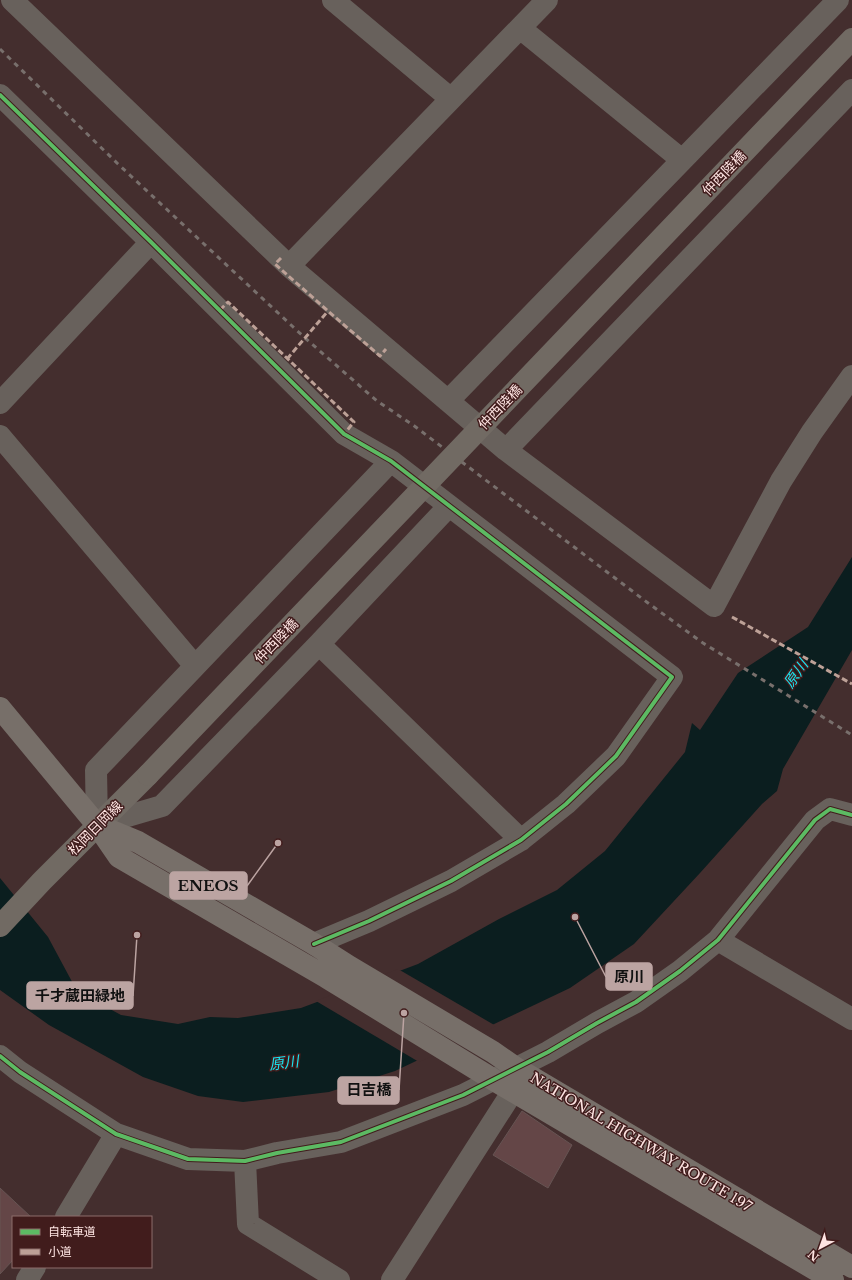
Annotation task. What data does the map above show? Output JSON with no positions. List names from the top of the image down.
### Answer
{
  "streets": {
    "highway": ["NATIONAL HIGHWAY ROUTE 197"],
    "main road": ["仲西陸橋", "松岡日岡線"]
  },
  "crossings": [
    ["仲西陸橋", "松岡日岡線"],
    ["松岡日岡線", "NATIONAL HIGHWAY ROUTE 197"]
  ],
  "water": ["原川"],
  "places": [
    "ENEOS",
    "原川",
    "千才蔵田緑地",
    "日吉橋"
  ],
  "legend": ["自転車道", "小道"],
  "north": "bottom left"
}
